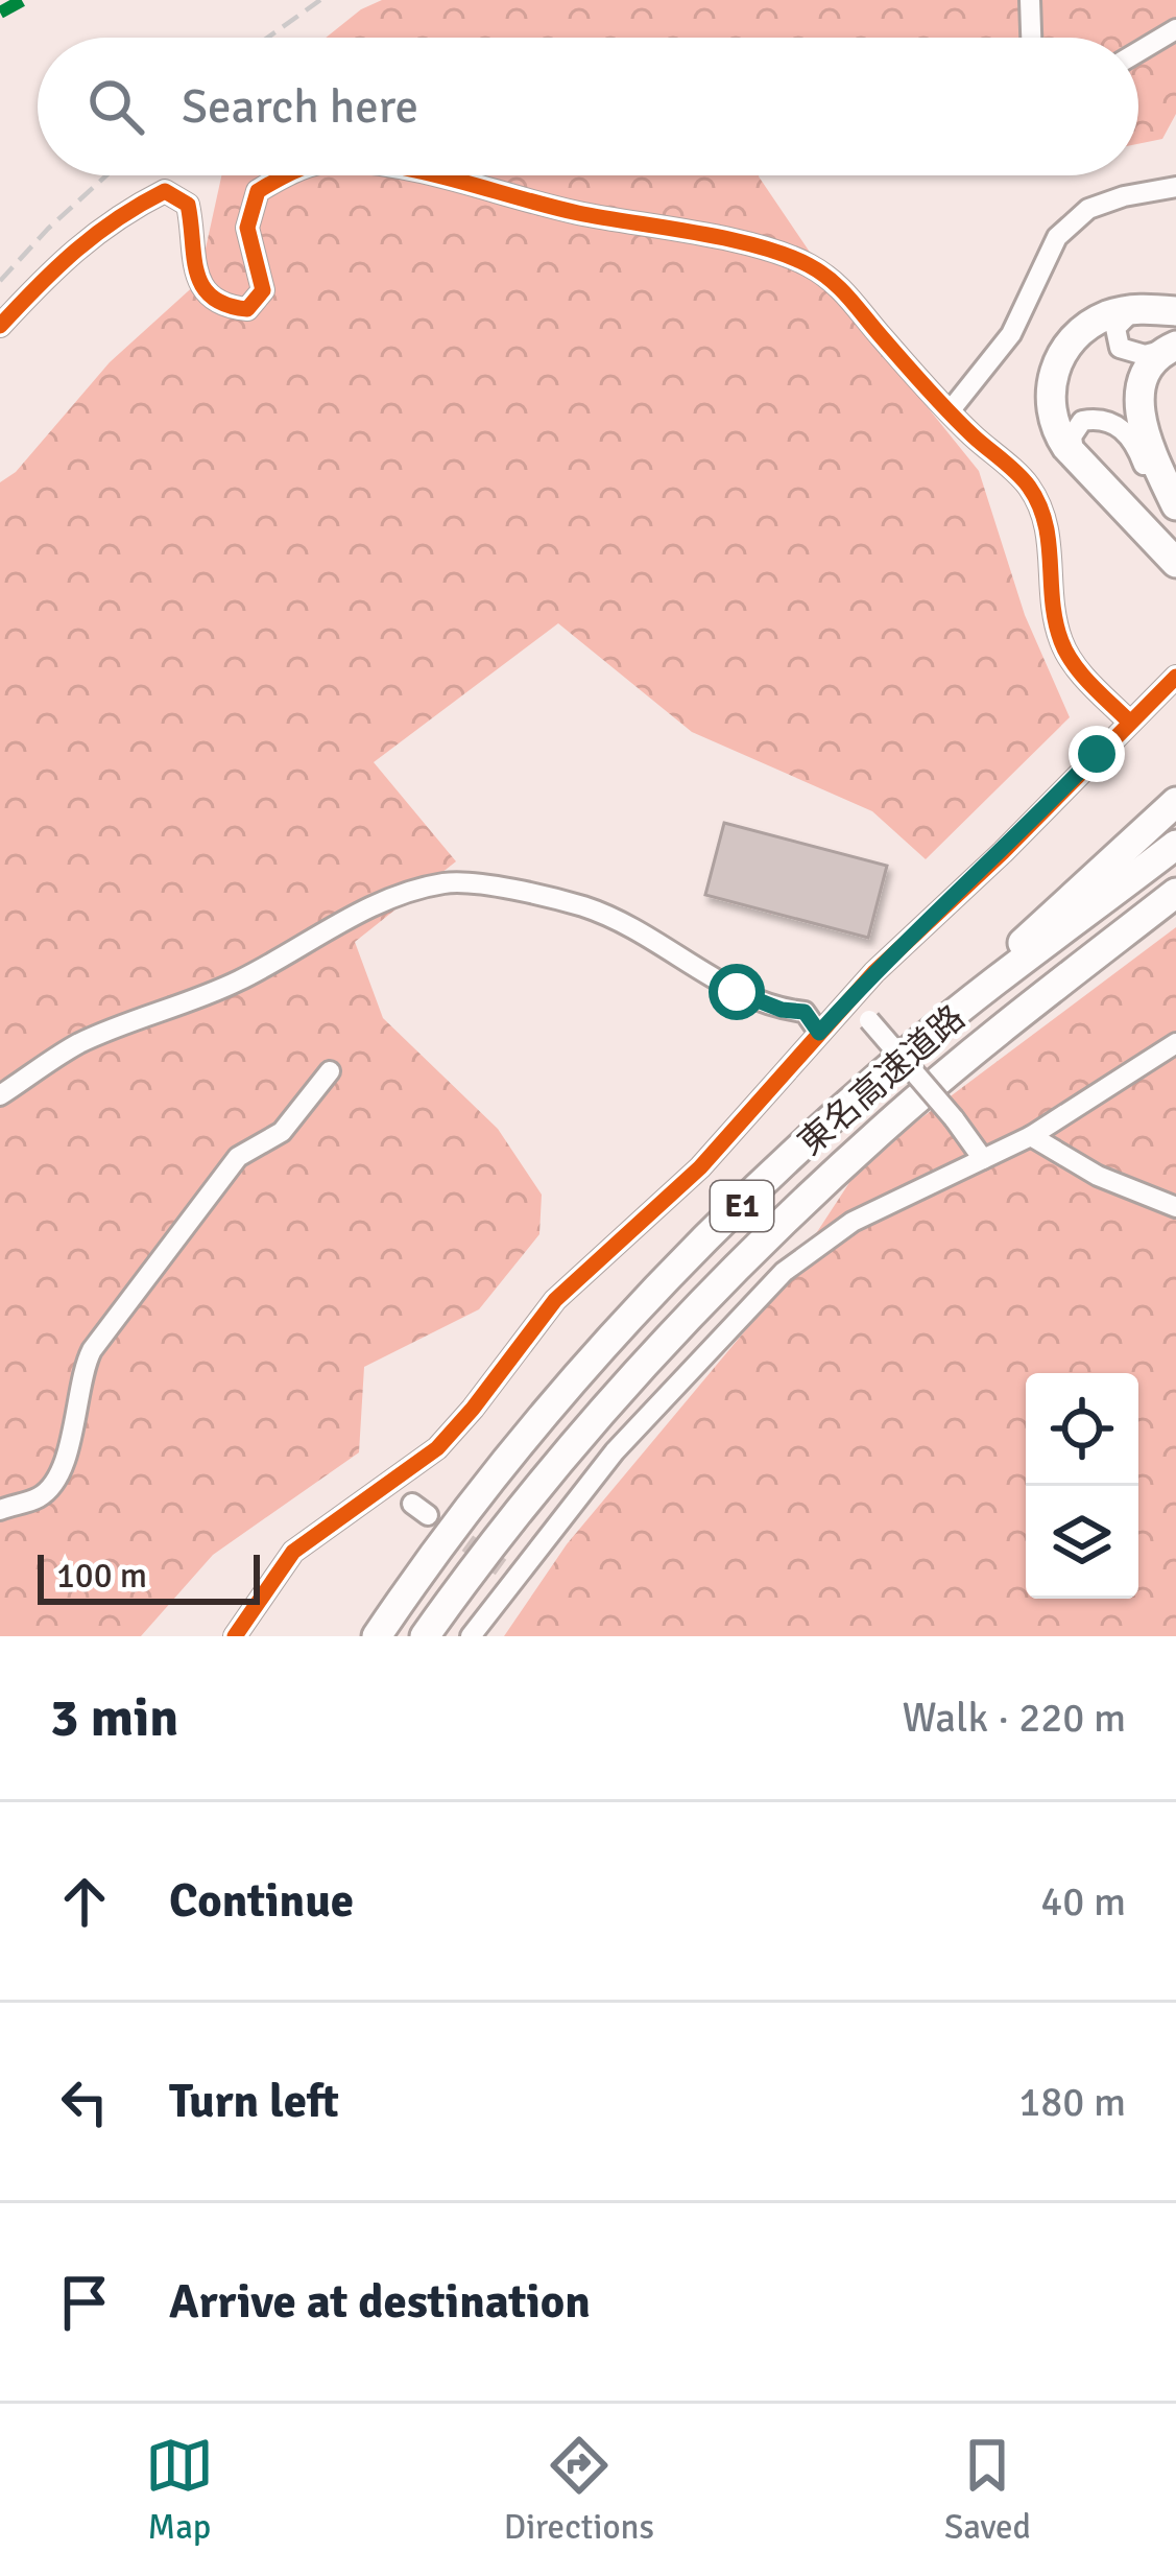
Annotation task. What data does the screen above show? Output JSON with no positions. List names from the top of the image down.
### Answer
{
  "streets": {
    "highway": ["東名高速道路", "E1"]
  },
  "scale_bar": "100 m",
  "page": {
    "search": "Search here",
    "scale": "100 m",
    "heading": ["3 min", "Walk · 220 m"],
    "list": [
      ["Continue", "40 m"],
      ["Turn left", "180 m"],
      "Arrive at destination"
    ],
    "nav": ["Map", "Directions", "Saved"]
  }
}
